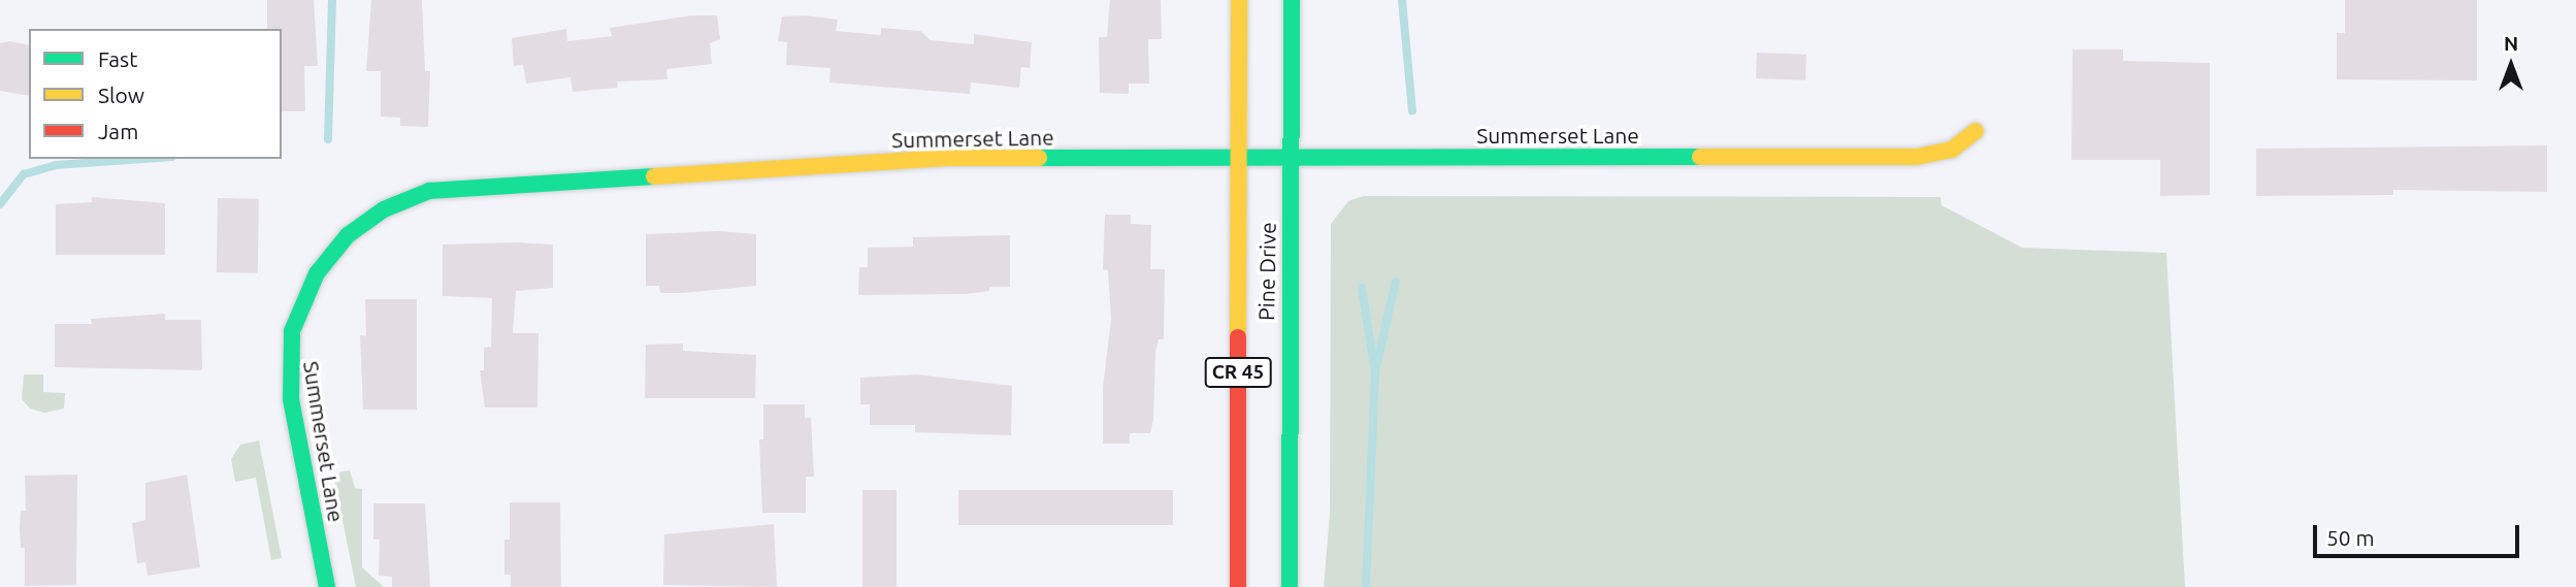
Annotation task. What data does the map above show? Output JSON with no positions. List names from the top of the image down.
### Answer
{
  "streets": {
    "street": ["Summerset Lane", "Pine Drive", "CR 45"]
  },
  "crossings": [
    ["Summerset Lane", "Pine Drive"]
  ],
  "legend": ["Fast", "Slow", "Jam"],
  "scale_bar": "50 m",
  "north": "top"
}
